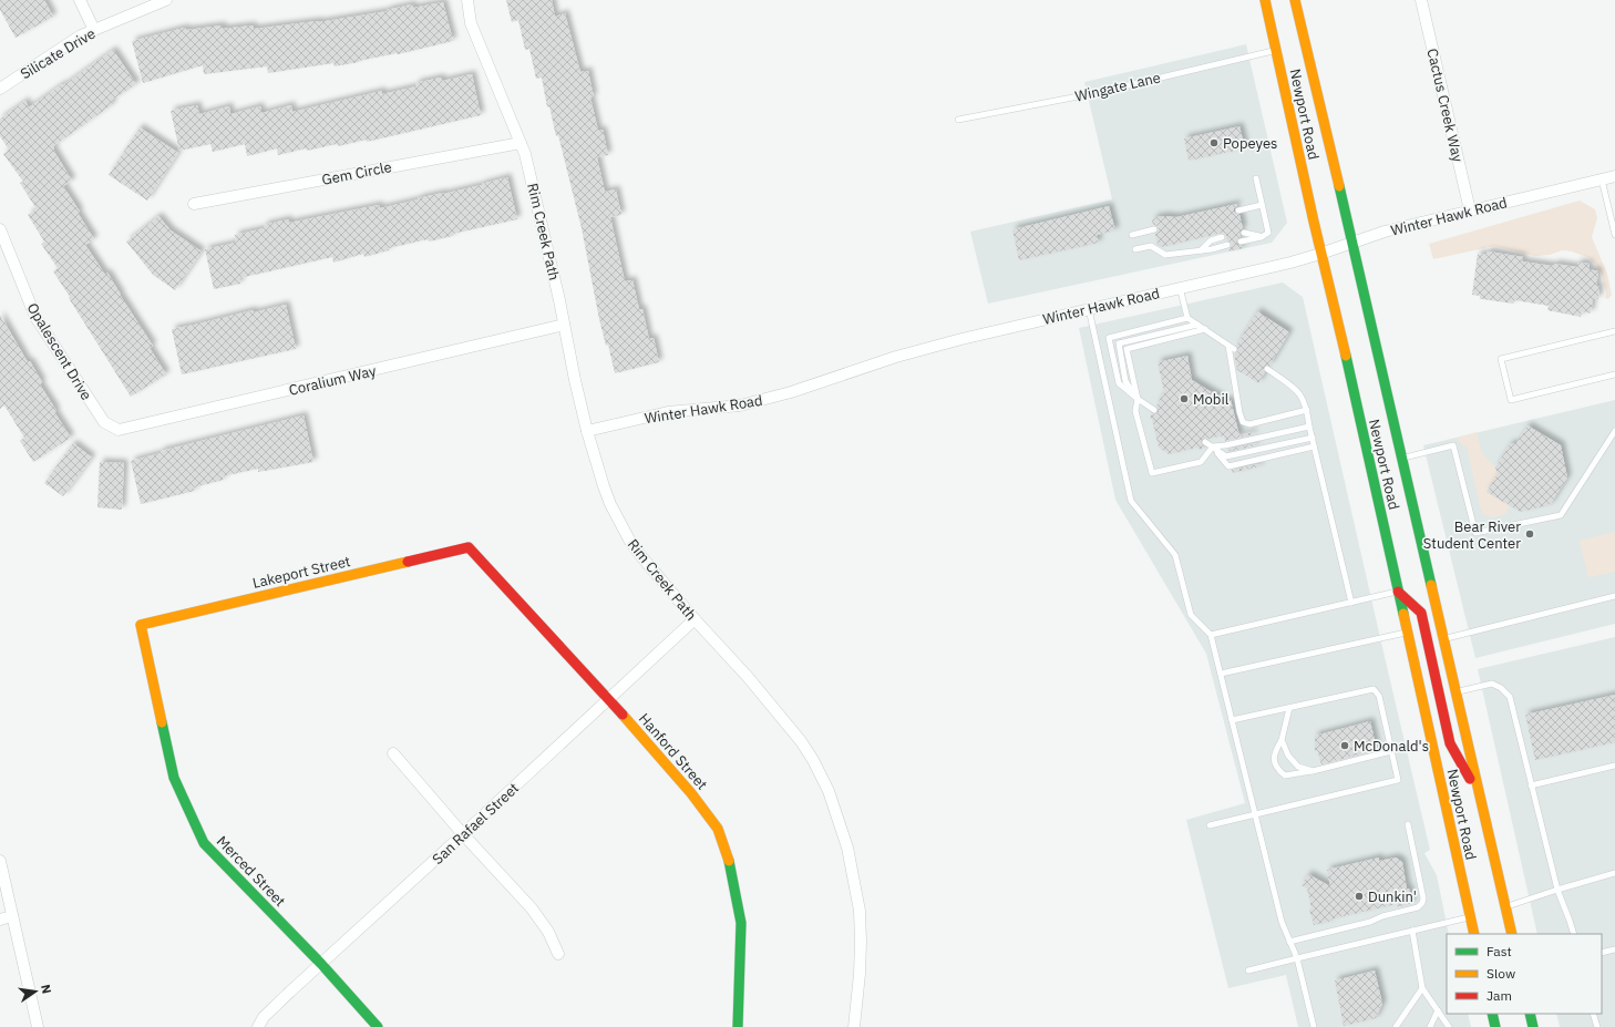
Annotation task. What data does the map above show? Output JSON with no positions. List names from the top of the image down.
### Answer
{
  "streets": {
    "main road": [
      "Newport Road",
      "Lakeport Street",
      "Hanford Street",
      "Merced Street"
    ],
    "street": [
      "Silicate Drive",
      "Cactus Creek Way",
      "Gem Circle",
      "Winter Hawk Road",
      "Rim Creek Path",
      "Opalescent Drive",
      "Coralium Way",
      "San Rafael Street"
    ],
    "lane": ["Wingate Lane"]
  },
  "crossings": [
    ["Wingate Lane", "Newport Road"],
    ["Cactus Creek Way", "Winter Hawk Road"],
    ["Newport Road", "Winter Hawk Road"],
    ["Gem Circle", "Rim Creek Path"],
    ["Winter Hawk Road", "Rim Creek Path"],
    ["Rim Creek Path", "Coralium Way"],
    ["Rim Creek Path", "San Rafael Street"],
    ["Opalescent Drive", "Coralium Way"],
    ["Lakeport Street", "Hanford Street"],
    ["Lakeport Street", "Merced Street"],
    ["Hanford Street", "San Rafael Street"],
    ["San Rafael Street", "Merced Street"]
  ],
  "places": [
    "Popeyes",
    "Mobil",
    "Bear River Student Center",
    "McDonald's",
    "Dunkin'"
  ],
  "legend": ["Fast", "Slow", "Jam"],
  "north": "right"
}
